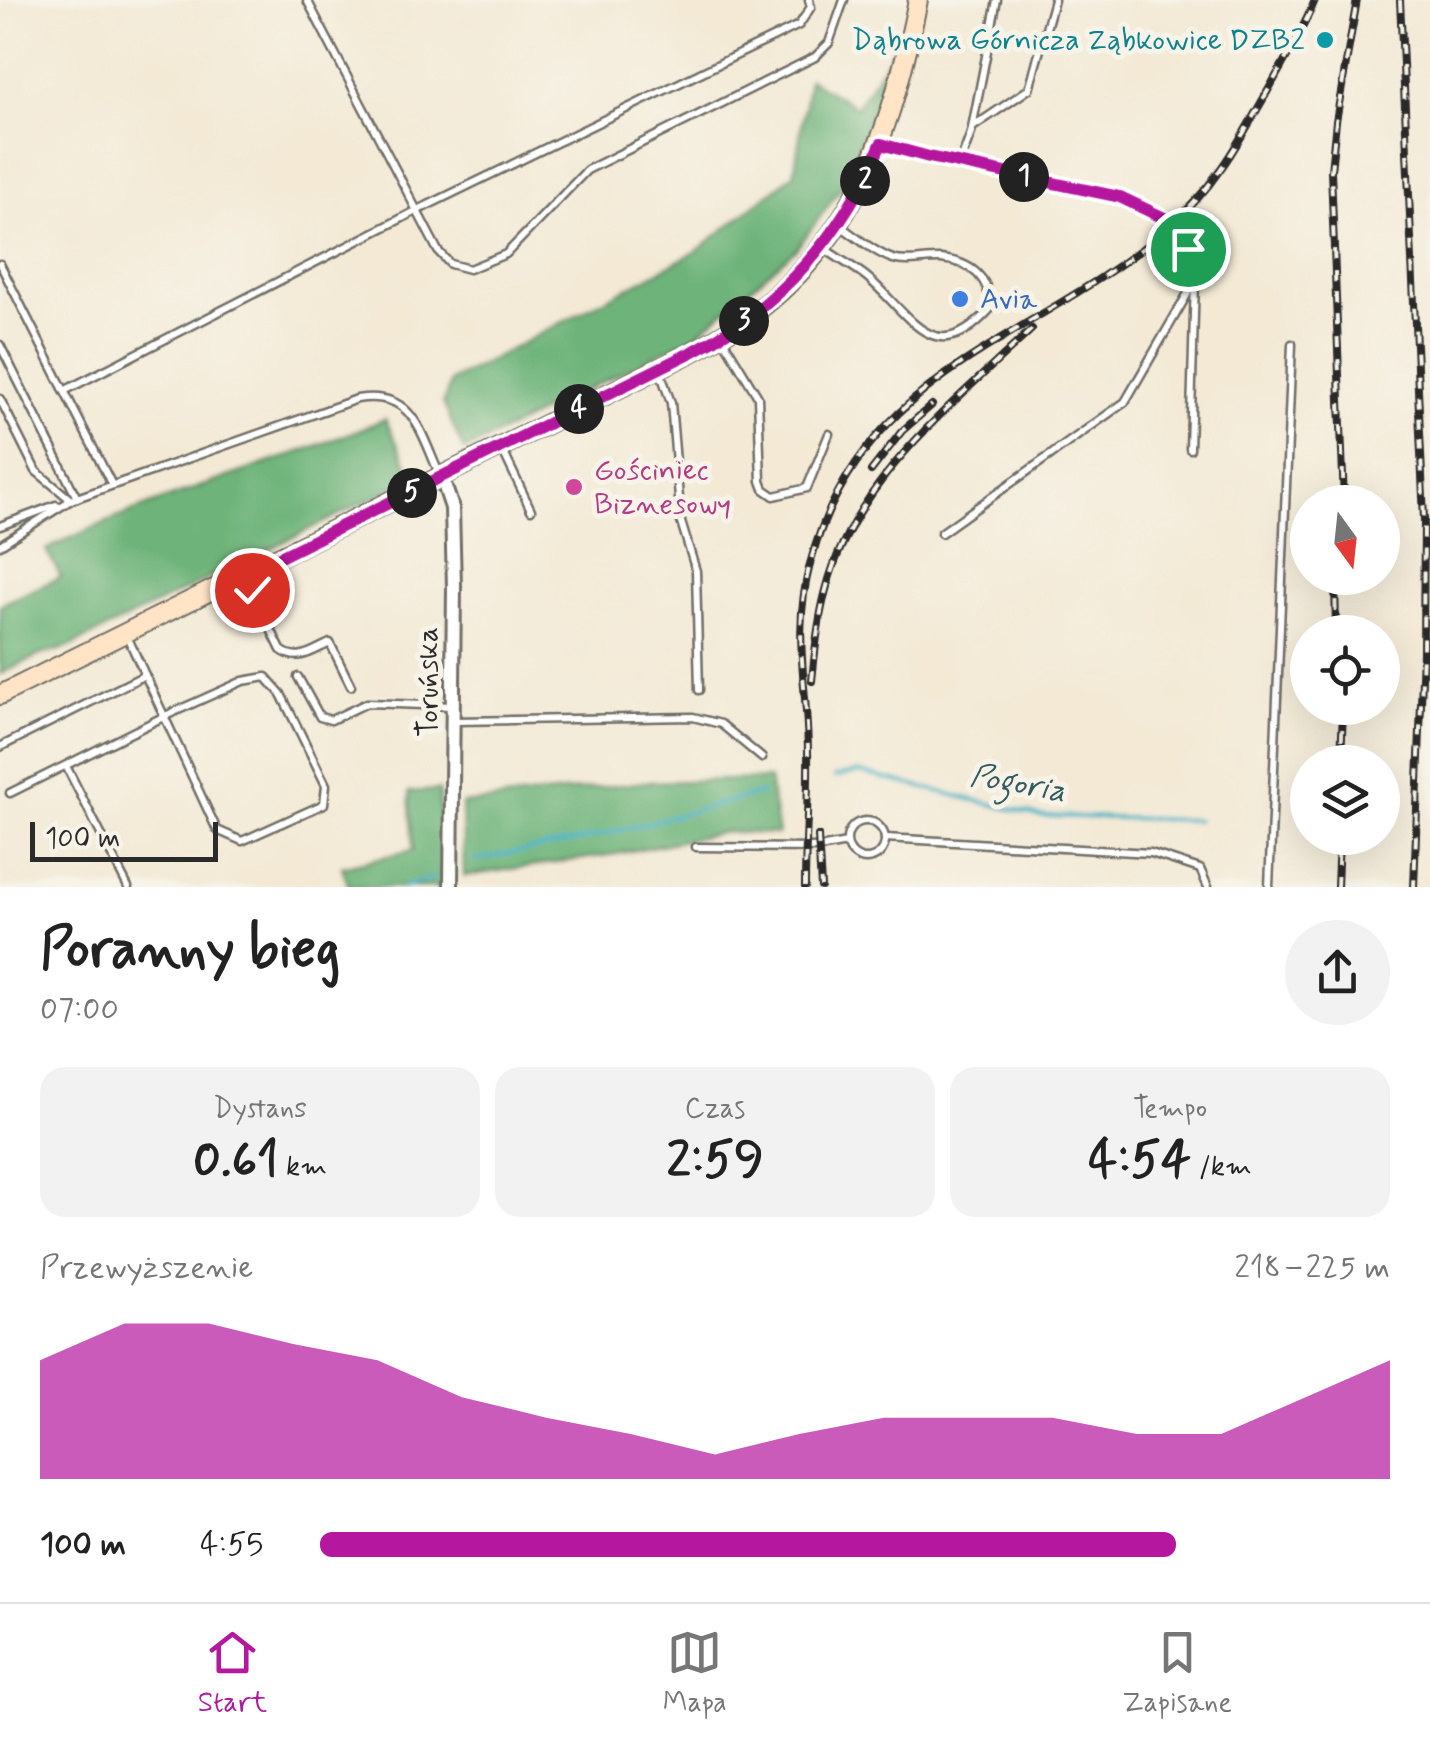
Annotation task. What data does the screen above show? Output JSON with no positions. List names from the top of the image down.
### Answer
{
  "streets": {
    "street": ["Toruńska"]
  },
  "water": ["Pogoria"],
  "places": ["Dąbrowa Górnicza Ząbkowice DZB2", "Avia", "Gościniec Biznesowy"],
  "scale_bar": "100 m",
  "north": "bottom",
  "page": {
    "pins": [
      "1",
      "2",
      "3",
      "4",
      "5"
    ],
    "scale": "100 m",
    "heading": ["Poranny bieg", "07:00"],
    "stats": [
      ["Dystans", "0.61 km"],
      ["Czas", "2:59"],
      ["Tempo", "4:54 /km"]
    ],
    "chart": ["Przewyższenie", "218–225 m"],
    "list": [
      {
        "name": "100 m",
        "note": "4:55"
      }
    ],
    "tabs": ["Start", "Mapa", "Zapisane"]
  }
}
